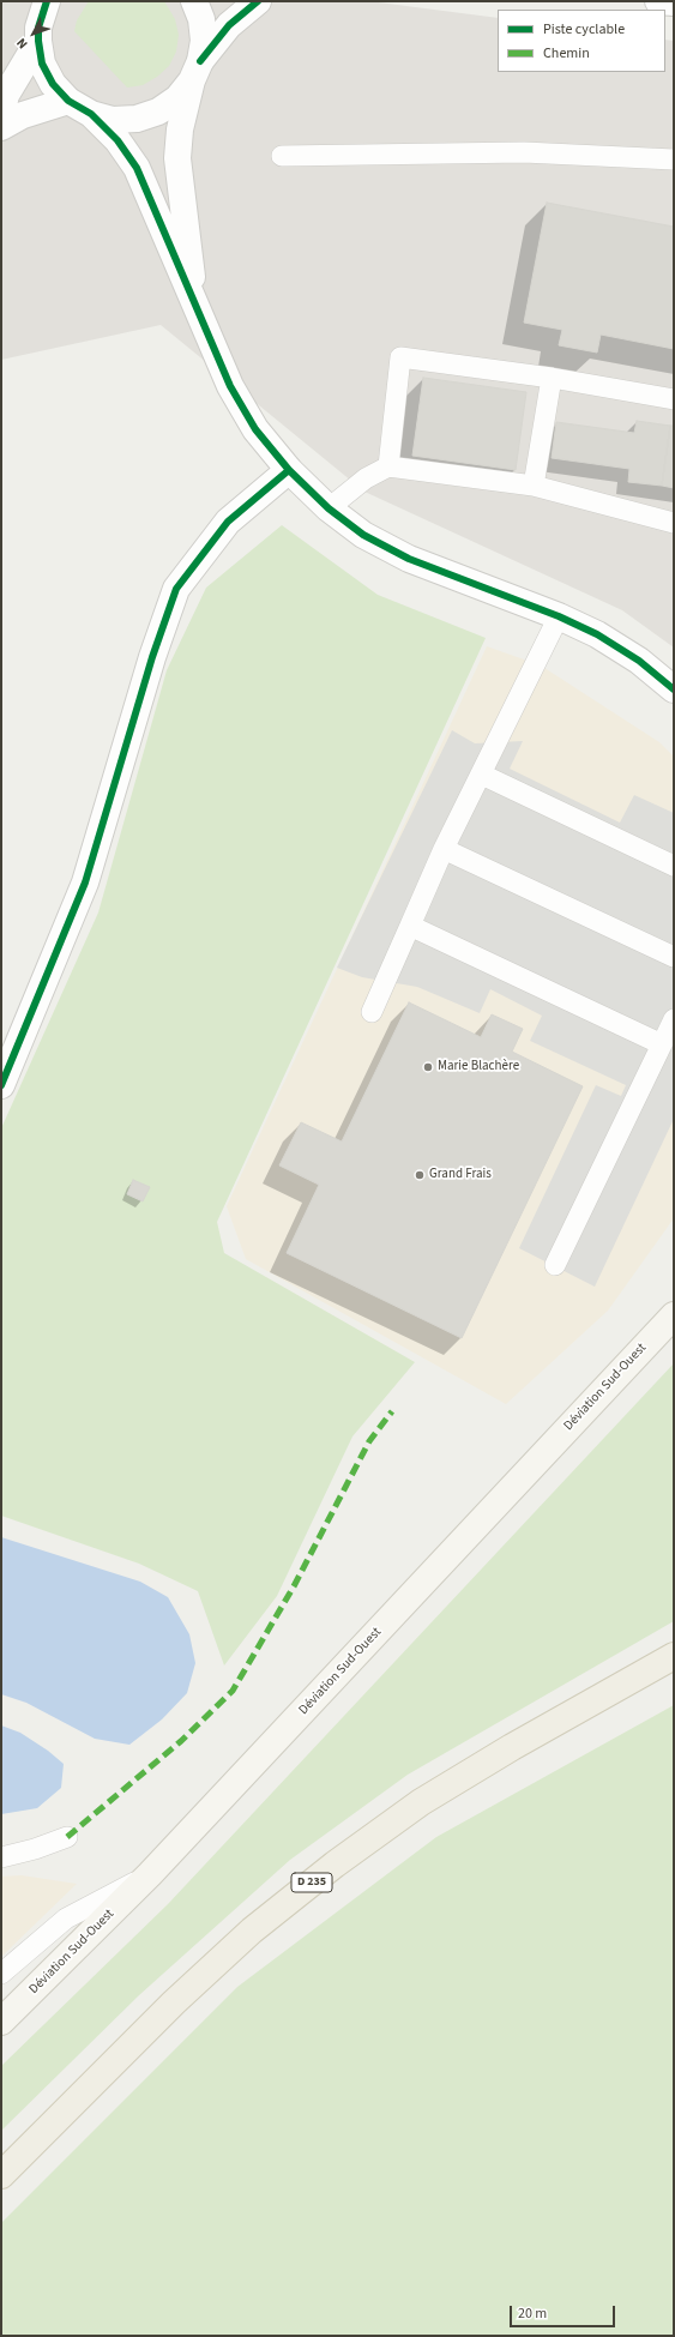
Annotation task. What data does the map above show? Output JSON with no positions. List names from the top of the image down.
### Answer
{
  "streets": {
    "main road": ["Déviation Sud-Ouest", "D 235"]
  },
  "places": ["Marie Blachère", "Grand Frais"],
  "legend": ["Piste cyclable", "Chemin"],
  "scale_bar": "20 m",
  "north": "bottom left"
}
